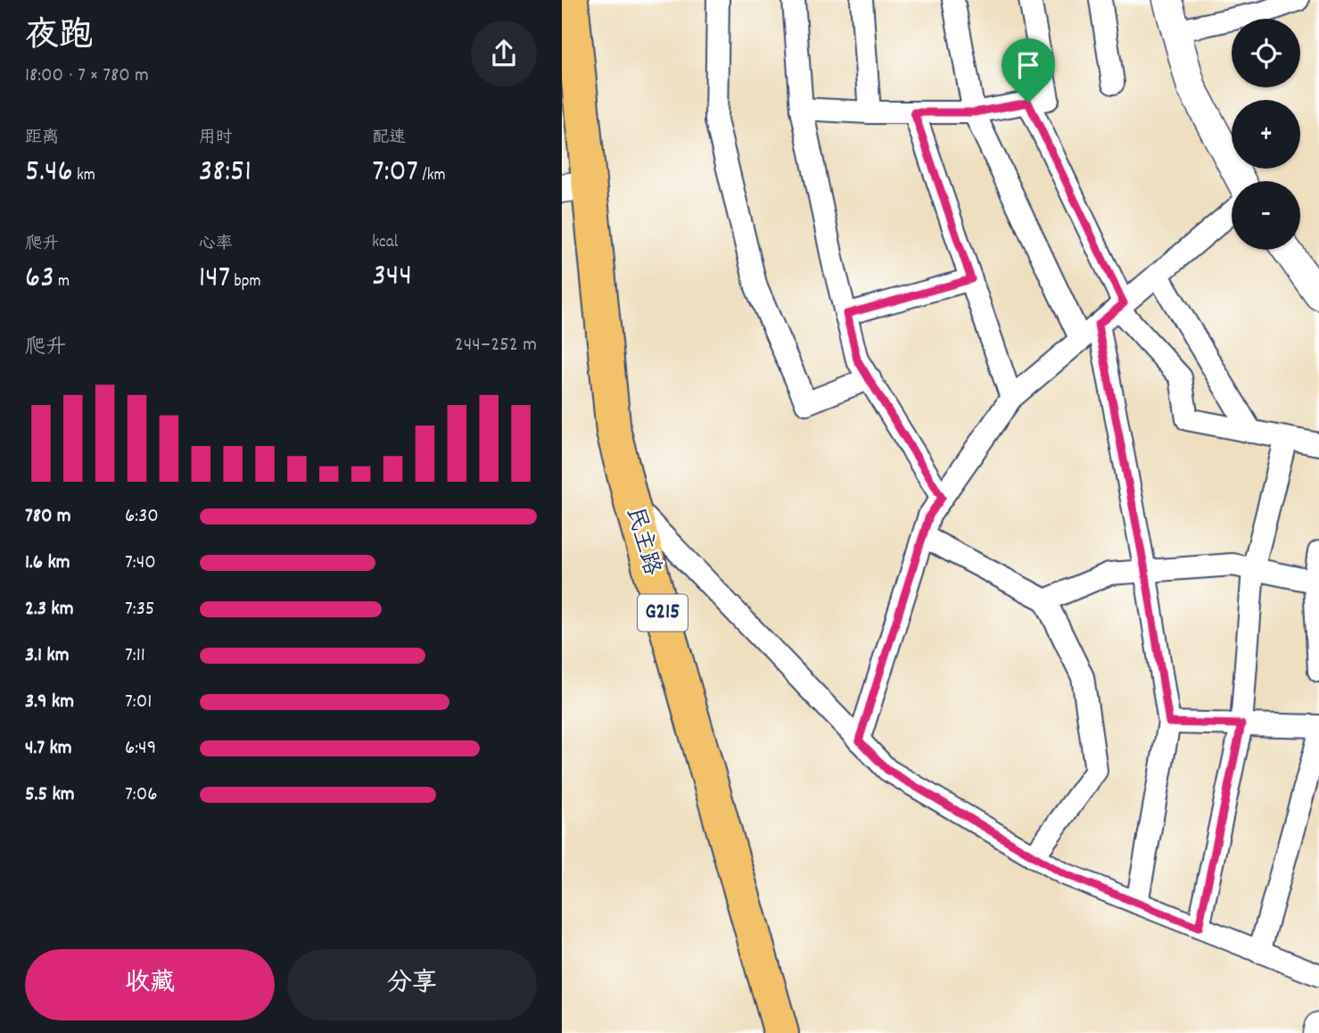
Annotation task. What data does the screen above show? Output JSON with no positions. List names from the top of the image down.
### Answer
{
  "streets": {
    "highway": ["民主路", "G215"]
  },
  "crossings": [
    ["民主路", "G215"]
  ],
  "page": {
    "heading": ["夜跑", "18:00 · 7 × 780 m"],
    "map_buttons": ["+", "−"],
    "stats": [
      ["距离", "5.46 km"],
      ["用时", "38:51"],
      ["配速", "7:07 /km"],
      ["爬升", "63 m"],
      ["心率", "147 bpm"],
      ["kcal", "344"]
    ],
    "chart": ["爬升", "244–252 m"],
    "list": [
      {
        "name": "780 m",
        "note": "6:30"
      },
      {
        "name": "1.6 km",
        "note": "7:40"
      },
      {
        "name": "2.3 km",
        "note": "7:35"
      },
      {
        "name": "3.1 km",
        "note": "7:11"
      },
      {
        "name": "3.9 km",
        "note": "7:01"
      },
      {
        "name": "4.7 km",
        "note": "6:49"
      },
      {
        "name": "5.5 km",
        "note": "7:06"
      }
    ],
    "buttons": ["收藏", "分享"]
  }
}
